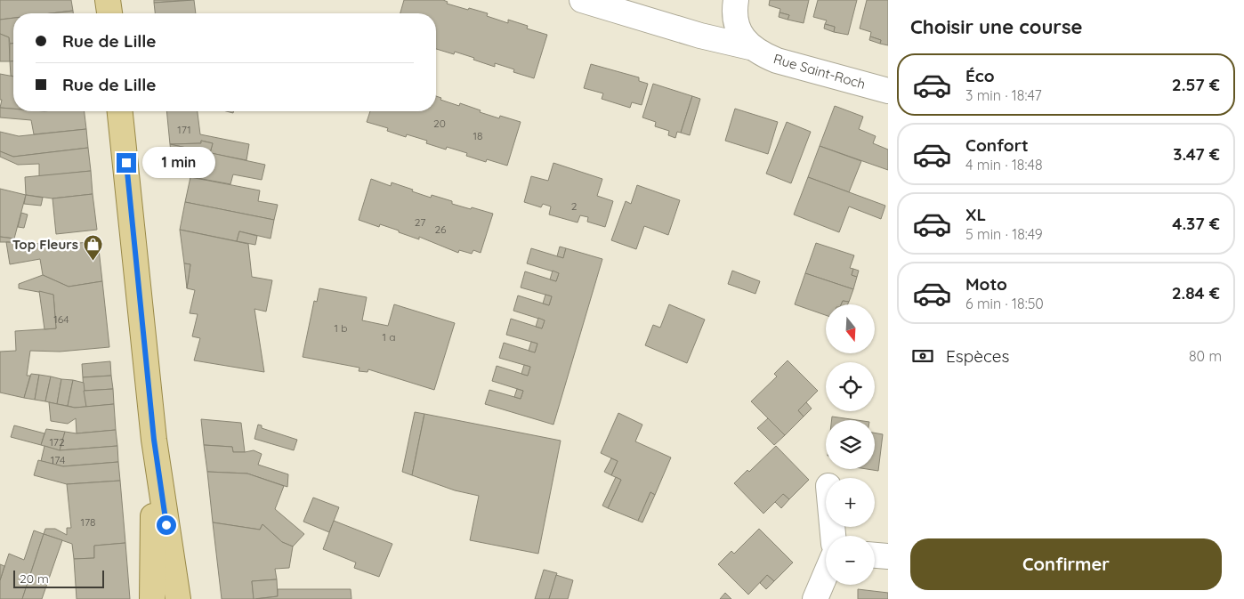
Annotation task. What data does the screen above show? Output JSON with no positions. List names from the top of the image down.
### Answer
{
  "streets": {
    "street": ["Rue Saint-Roch"]
  },
  "places": {
    "shop": ["Top Fleurs"]
  },
  "house_numbers": [
    "20",
    "171",
    "18",
    "2",
    "27",
    "26",
    "164",
    "1 b",
    "1 a",
    "172",
    "174",
    "178"
  ],
  "scale_bar": "20 m",
  "north": "bottom",
  "page": {
    "heading": "Choisir une course",
    "banner": ["Rue de Lille", "Rue de Lille"],
    "list": [
      {
        "name": "Éco",
        "note": "3 min · 18:47",
        "value": "2.57 €"
      },
      {
        "name": "Confort",
        "note": "4 min · 18:48",
        "value": "3.47 €"
      },
      {
        "name": "XL",
        "note": "5 min · 18:49",
        "value": "4.37 €"
      },
      {
        "name": "Moto",
        "note": "6 min · 18:50",
        "value": "2.84 €"
      }
    ],
    "bubble": "1 min",
    "map_buttons": ["+", "−"],
    "pay": ["Espèces", "80 m"],
    "buttons": "Confirmer",
    "scale": "20 m"
  }
}
